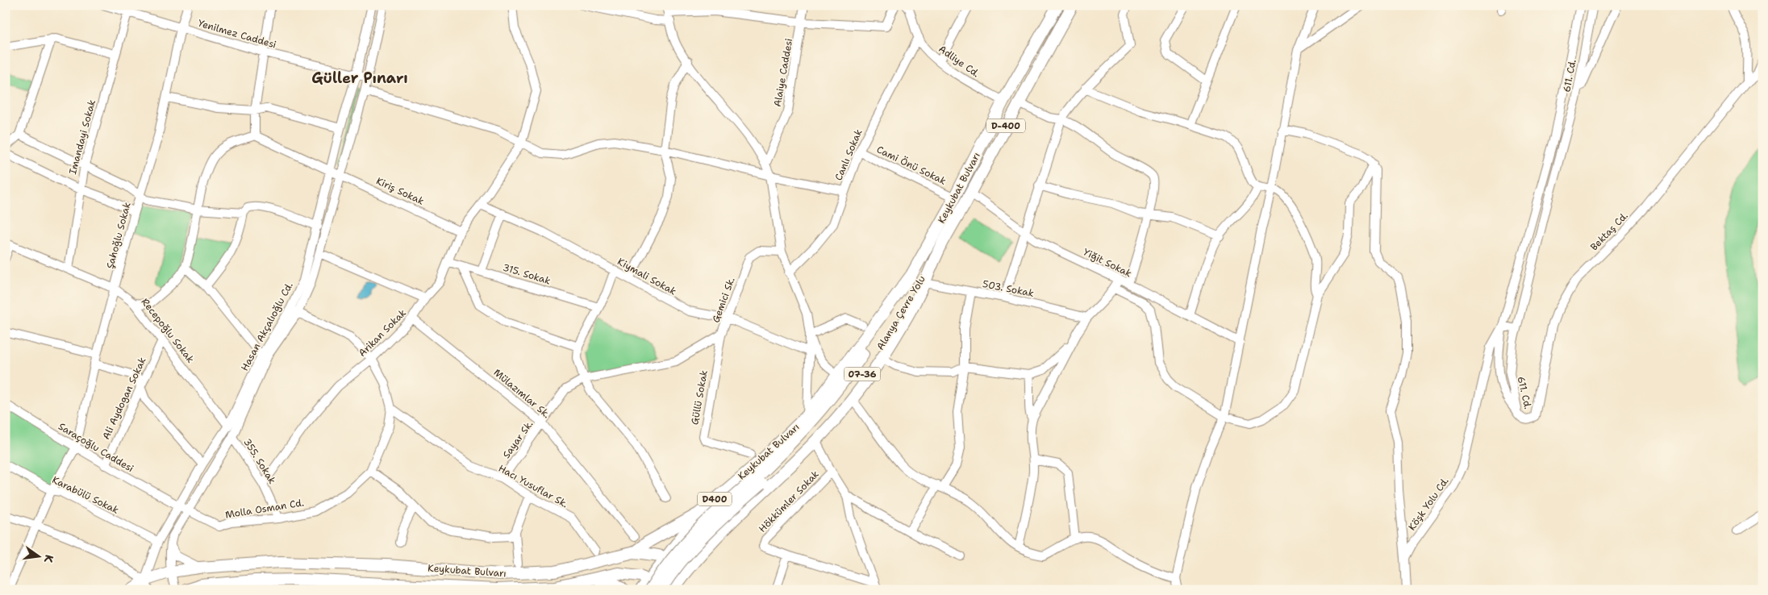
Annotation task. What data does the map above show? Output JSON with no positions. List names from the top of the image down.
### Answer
{
  "streets": {
    "highway": [
      "D-400",
      "Keykubat Bulvarı",
      "Alanya Çevre Yolu",
      "07-36",
      "D400"
    ],
    "street": [
      "Yenilmez Caddesi",
      "Adliye Cd.",
      "Alaiye Caddesi",
      "611. Cd.",
      "Imandayi Sokak",
      "Canlı Sokak",
      "Cami Önü Sokak",
      "Kiriş Sokak",
      "Bektaş Cd.",
      "Şahoğlu Sokak",
      "Yiğit Sokak",
      "315. Sokak",
      "Kiymali Sokak",
      "503. Sokak",
      "Gemici Sk.",
      "Hasan Akçalıoğlu Cd.",
      "Recepoğlu Sokak",
      "Arikan Sokak",
      "Mülazımlar Sk.",
      "Güllü Sokak",
      "Ali Aydogan Sokak",
      "Sayar Sk.",
      "Saraçoğlu Caddesi",
      "355. Sokak",
      "Hacı Yusuflar Sk.",
      "Karabülü Sokak",
      "Hökkümler Sokak",
      "Köşk Yolu Cd.",
      "Molla Osman Cd."
    ]
  },
  "crossings": [
    ["Yenilmez Caddesi", "Imandayi Sokak"],
    ["Yenilmez Caddesi", "Şahoğlu Sokak"],
    ["Yenilmez Caddesi", "Hasan Akçalıoğlu Cd."],
    ["Adliye Cd.", "Canlı Sokak"],
    ["Adliye Cd.", "Keykubat Bulvarı"],
    ["611. Cd.", "Bektaş Cd."],
    ["611. Cd.", "Köşk Yolu Cd."],
    ["Imandayi Sokak", "Recepoğlu Sokak"],
    ["Canlı Sokak", "Cami Önü Sokak"],
    ["Cami Önü Sokak", "Keykubat Bulvarı"],
    ["Keykubat Bulvarı", "Yiğit Sokak"],
    ["Keykubat Bulvarı", "Alanya Çevre Yolu"],
    ["Keykubat Bulvarı", "Hasan Akçalıoğlu Cd."],
    ["Keykubat Bulvarı", "D400"],
    ["Kiriş Sokak", "Hasan Akçalıoğlu Cd."],
    ["Kiriş Sokak", "Arikan Sokak"],
    ["Şahoğlu Sokak", "Recepoğlu Sokak"],
    ["Şahoğlu Sokak", "Saraçoğlu Caddesi"],
    ["Şahoğlu Sokak", "Karabülü Sokak"],
    ["315. Sokak", "Arikan Sokak"],
    ["Kiymali Sokak", "Gemici Sk."],
    ["Kiymali Sokak", "Arikan Sokak"],
    ["503. Sokak", "D400"],
    ["Gemici Sk.", "Güllü Sokak"],
    ["Gemici Sk.", "Sayar Sk."],
    ["Alanya Çevre Yolu", "D400"],
    ["Hasan Akçalıoğlu Cd.", "Recepoğlu Sokak"],
    ["Hasan Akçalıoğlu Cd.", "Saraçoğlu Caddesi"],
    ["Hasan Akçalıoğlu Cd.", "355. Sokak"],
    ["Hasan Akçalıoğlu Cd.", "Karabülü Sokak"],
    ["Hasan Akçalıoğlu Cd.", "Molla Osman Cd."],
    ["Recepoğlu Sokak", "Ali Aydogan Sokak"],
    ["Arikan Sokak", "Mülazımlar Sk."],
    ["Arikan Sokak", "355. Sokak"],
    ["Arikan Sokak", "Molla Osman Cd."],
    ["Mülazımlar Sk.", "Sayar Sk."],
    ["Ali Aydogan Sokak", "Saraçoğlu Caddesi"],
    ["Sayar Sk.", "Hacı Yusuflar Sk."],
    ["Saraçoğlu Caddesi", "Molla Osman Cd."],
    ["355. Sokak", "Molla Osman Cd."],
    ["Hacı Yusuflar Sk.", "Molla Osman Cd."]
  ],
  "districts": ["Güller Pınarı"],
  "north": "right"
}
